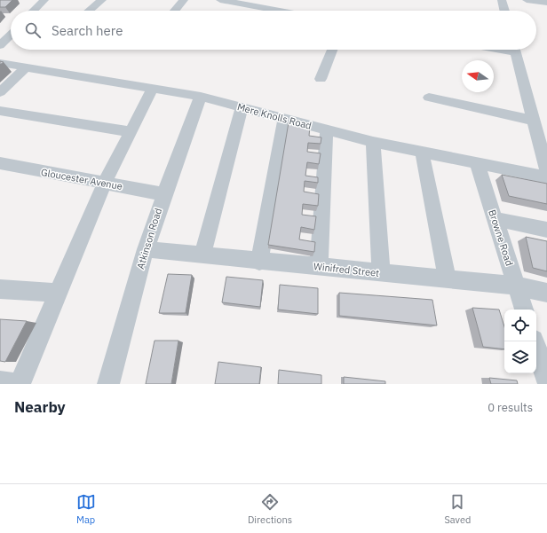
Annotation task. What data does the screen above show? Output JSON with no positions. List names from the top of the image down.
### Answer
{
  "streets": {
    "street": [
      "Mere Knolls Road",
      "Gloucester Avenue",
      "Browne Road",
      "Atkinson Road",
      "Winifred Street"
    ]
  },
  "crossings": [
    ["Mere Knolls Road", "Browne Road"],
    ["Mere Knolls Road", "Atkinson Road"],
    ["Gloucester Avenue", "Atkinson Road"],
    ["Browne Road", "Winifred Street"],
    ["Atkinson Road", "Winifred Street"]
  ],
  "north": "left",
  "page": {
    "search": "Search here",
    "heading": ["Nearby", "0 results"],
    "nav": ["Map", "Directions", "Saved"]
  }
}
